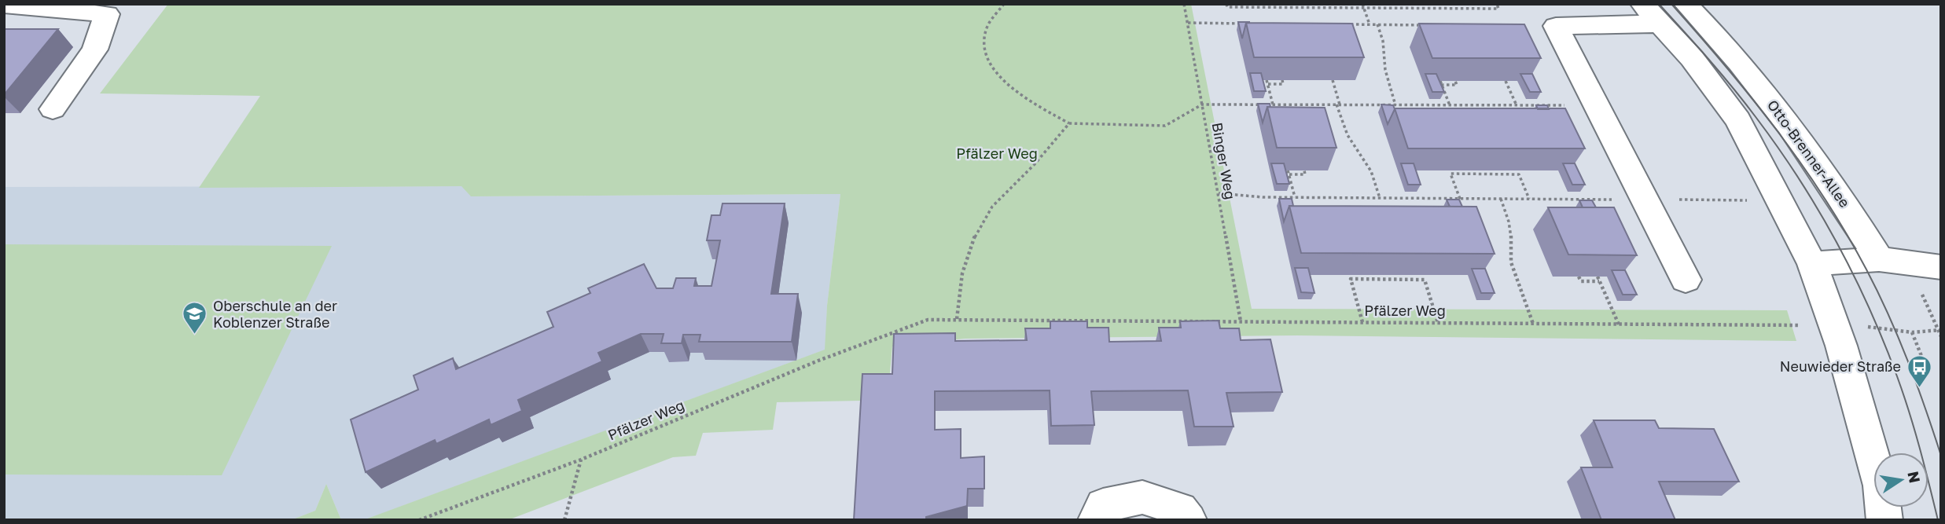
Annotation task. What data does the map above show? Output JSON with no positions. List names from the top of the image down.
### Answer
{
  "streets": {
    "street": ["Otto-Brenner-Allee"],
    "path": ["Binger Weg", "Pfälzer Weg"]
  },
  "crossings": [
    ["Binger Weg", "Pfälzer Weg"]
  ],
  "parks": ["Pfälzer Weg"],
  "places": {
    "school or university": ["Oberschule an der Koblenzer Straße"],
    "bus stop": ["Neuwieder Straße"]
  },
  "north": "right"
}
